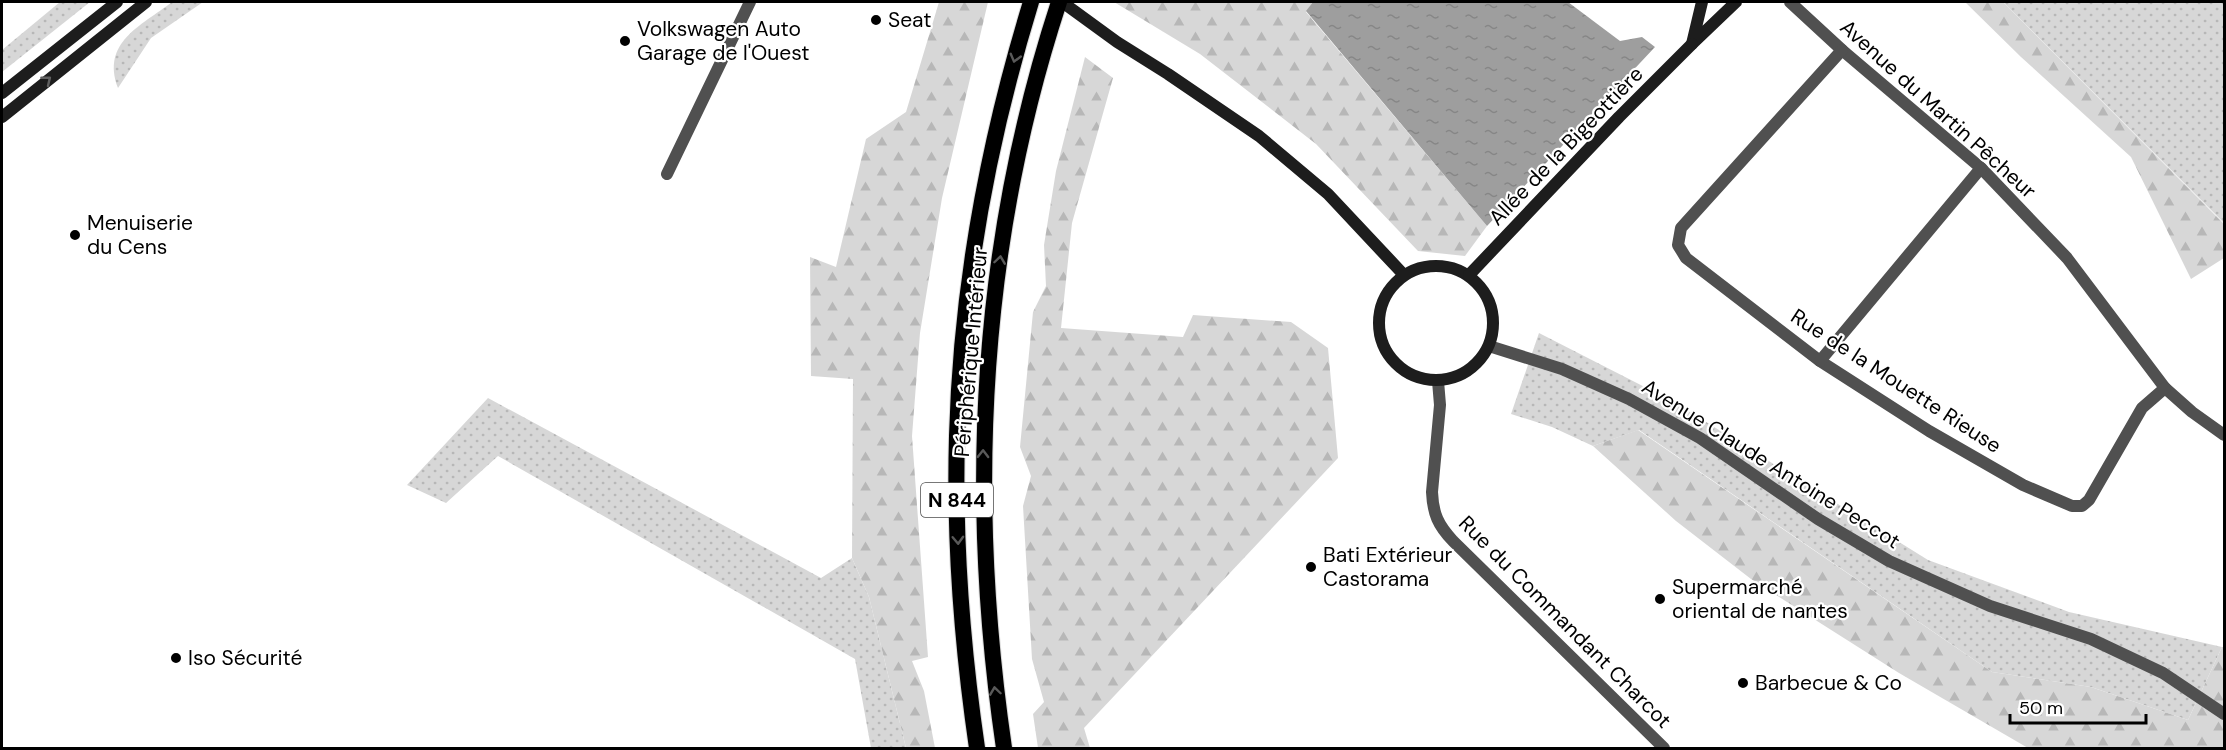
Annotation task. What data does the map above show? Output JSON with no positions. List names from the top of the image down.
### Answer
{
  "streets": {
    "highway": ["Périphérique Intérieur", "N 844"],
    "main road": ["Allée de la Bigeottière"],
    "street": [
      "Avenue du Martin Pêcheur",
      "Rue de la Mouette Rieuse",
      "Avenue Claude Antoine Peccot",
      "Rue du Commandant Charcot"
    ]
  },
  "crossings": [
    ["Avenue du Martin Pêcheur", "Rue de la Mouette Rieuse"],
    ["Allée de la Bigeottière", "Avenue Claude Antoine Peccot"],
    ["Allée de la Bigeottière", "Rue du Commandant Charcot"],
    ["Avenue Claude Antoine Peccot", "Rue du Commandant Charcot"]
  ],
  "places": [
    "Seat",
    "Volkswagen Auto Garage de l'Ouest",
    "Menuiserie du Cens",
    "Bati Extérieur Castorama",
    "Supermarché oriental de nantes",
    "Iso Sécurité",
    "Barbecue & Co"
  ],
  "scale_bar": "50 m"
}
